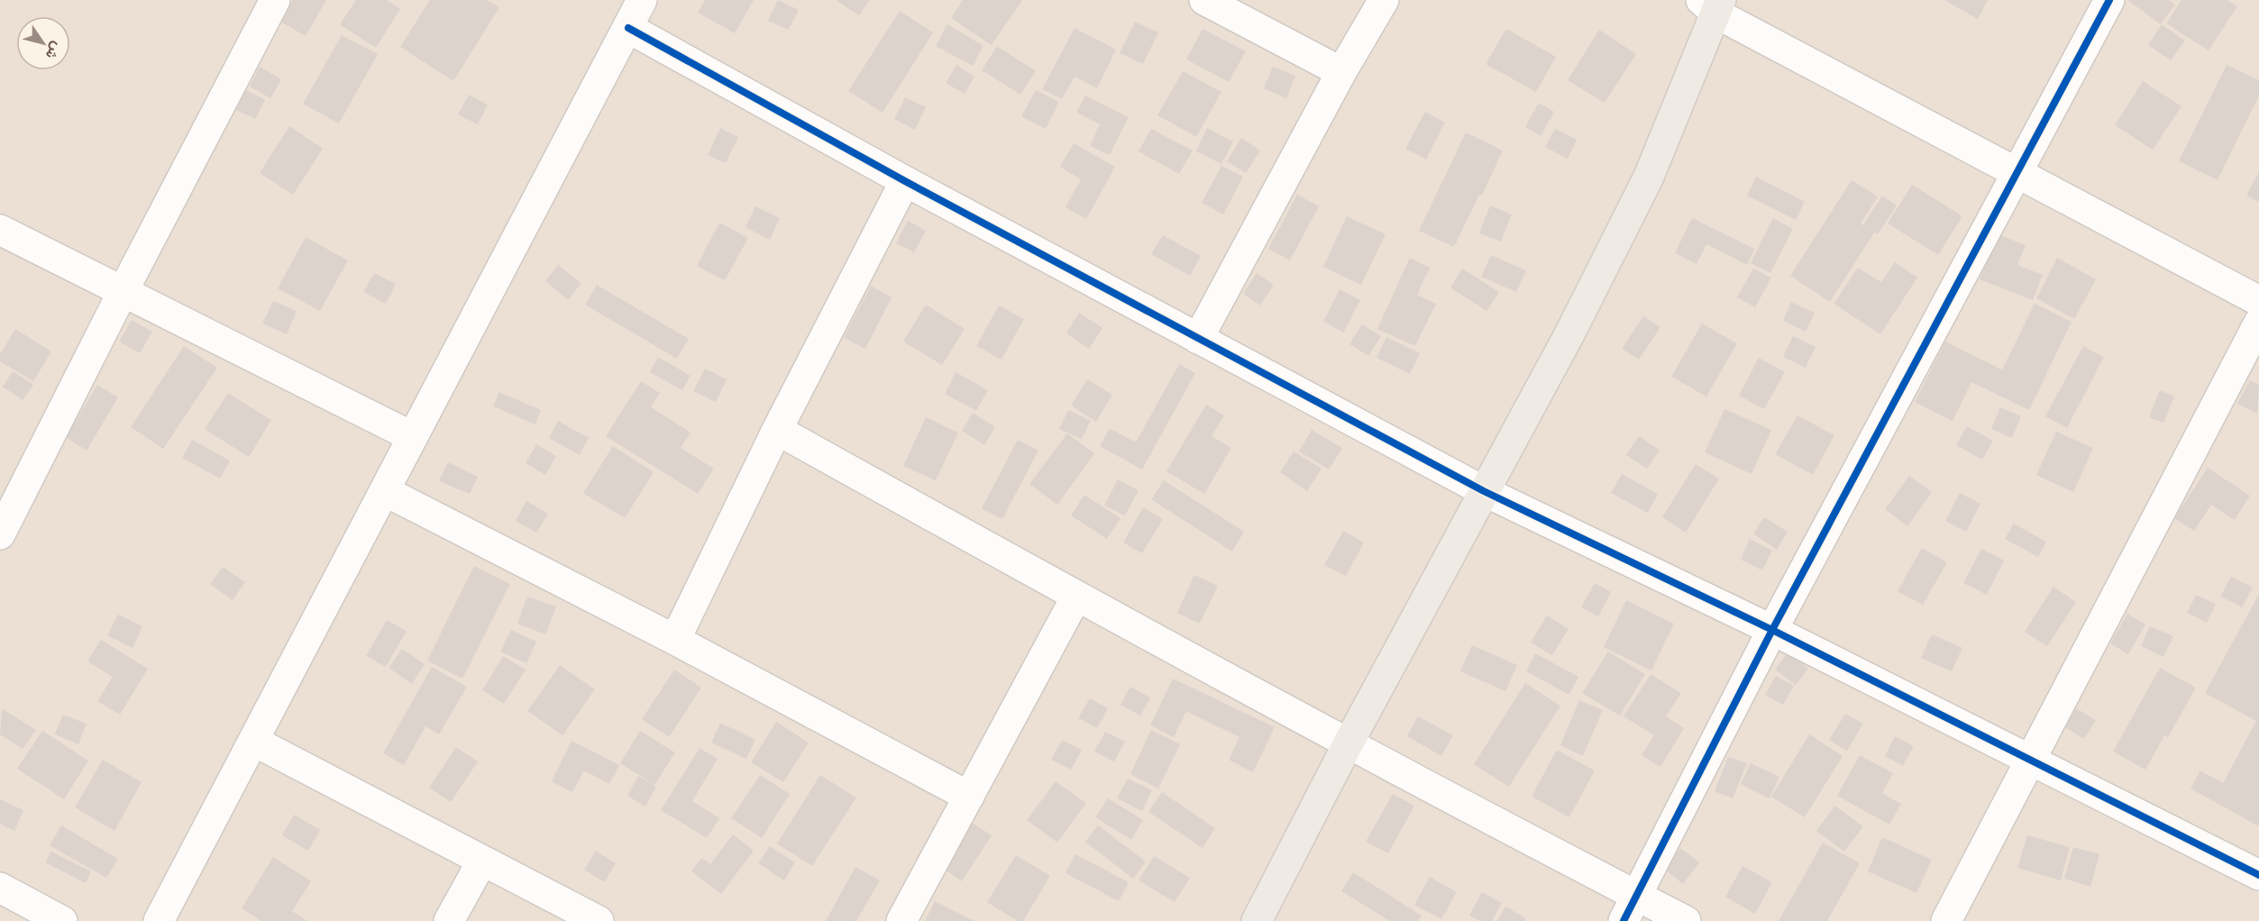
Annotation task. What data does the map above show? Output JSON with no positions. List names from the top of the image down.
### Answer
{
  "north": "bottom right"
}
